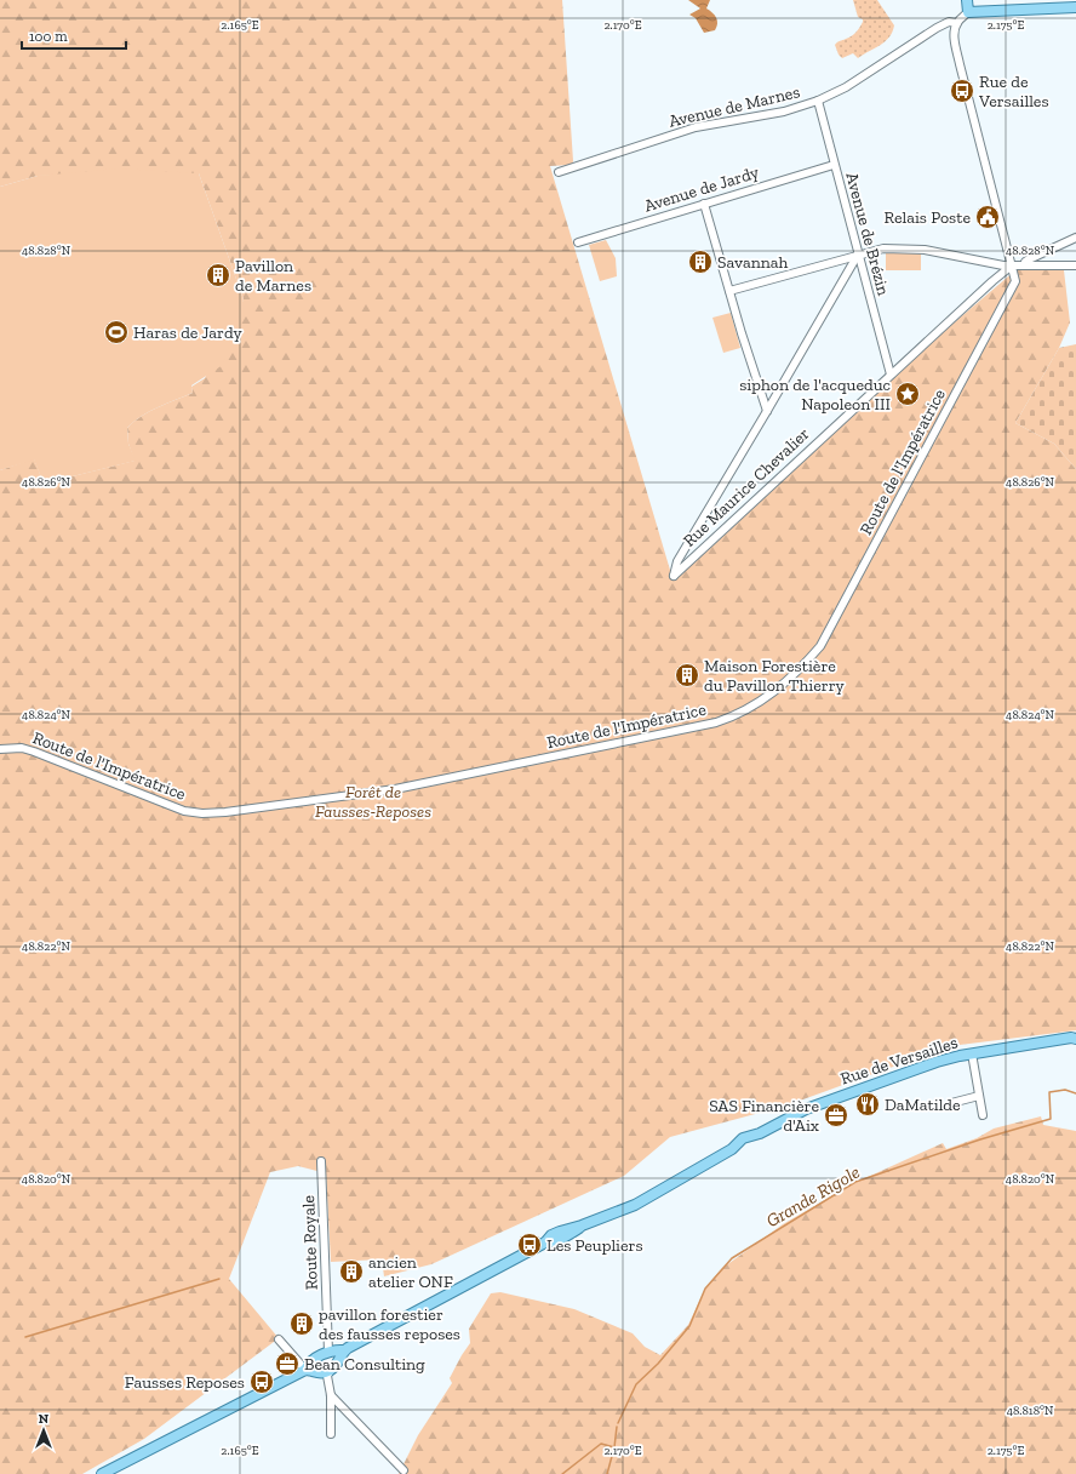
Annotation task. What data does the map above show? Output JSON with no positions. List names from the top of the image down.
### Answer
{
  "streets": {
    "main road": ["Rue de Versailles"],
    "street": [
      "Avenue de Marnes",
      "Avenue de Jardy",
      "Avenue de Brézin",
      "Route de l'Impératrice",
      "Rue Maurice Chevalier",
      "Route Royale"
    ]
  },
  "crossings": [
    ["Avenue de Marnes", "Avenue de Brézin"],
    ["Avenue de Jardy", "Avenue de Brézin"],
    ["Avenue de Brézin", "Rue Maurice Chevalier"],
    ["Route de l'Impératrice", "Rue Maurice Chevalier"]
  ],
  "water": ["Grande Rigole"],
  "parks": ["Forêt de Fausses-Reposes"],
  "places": {
    "bus stop": ["Rue de Versailles", "Les Peupliers", "Fausses Reposes"],
    "public building": ["Relais Poste"],
    "building": [
      "Savannah",
      "Pavillon de Marnes",
      "Maison Forestière du Pavillon Thierry",
      "ancien atelier ONF",
      "pavillon forestier des fausses reposes"
    ],
    "sports": ["Haras de Jardy"],
    "place": ["siphon de l'acqueduc Napoleon III"],
    "restaurant": ["DaMatilde"],
    "office": ["SAS Financière d'Aix", "Bean Consulting"]
  },
  "scale_bar": "100 m",
  "north": "top",
  "coordinates": [
    "2.165°E",
    "2.170°E",
    "2.175°E",
    "48.828°N",
    "48.826°N",
    "48.824°N",
    "48.822°N",
    "48.820°N",
    "48.818°N"
  ]
}
